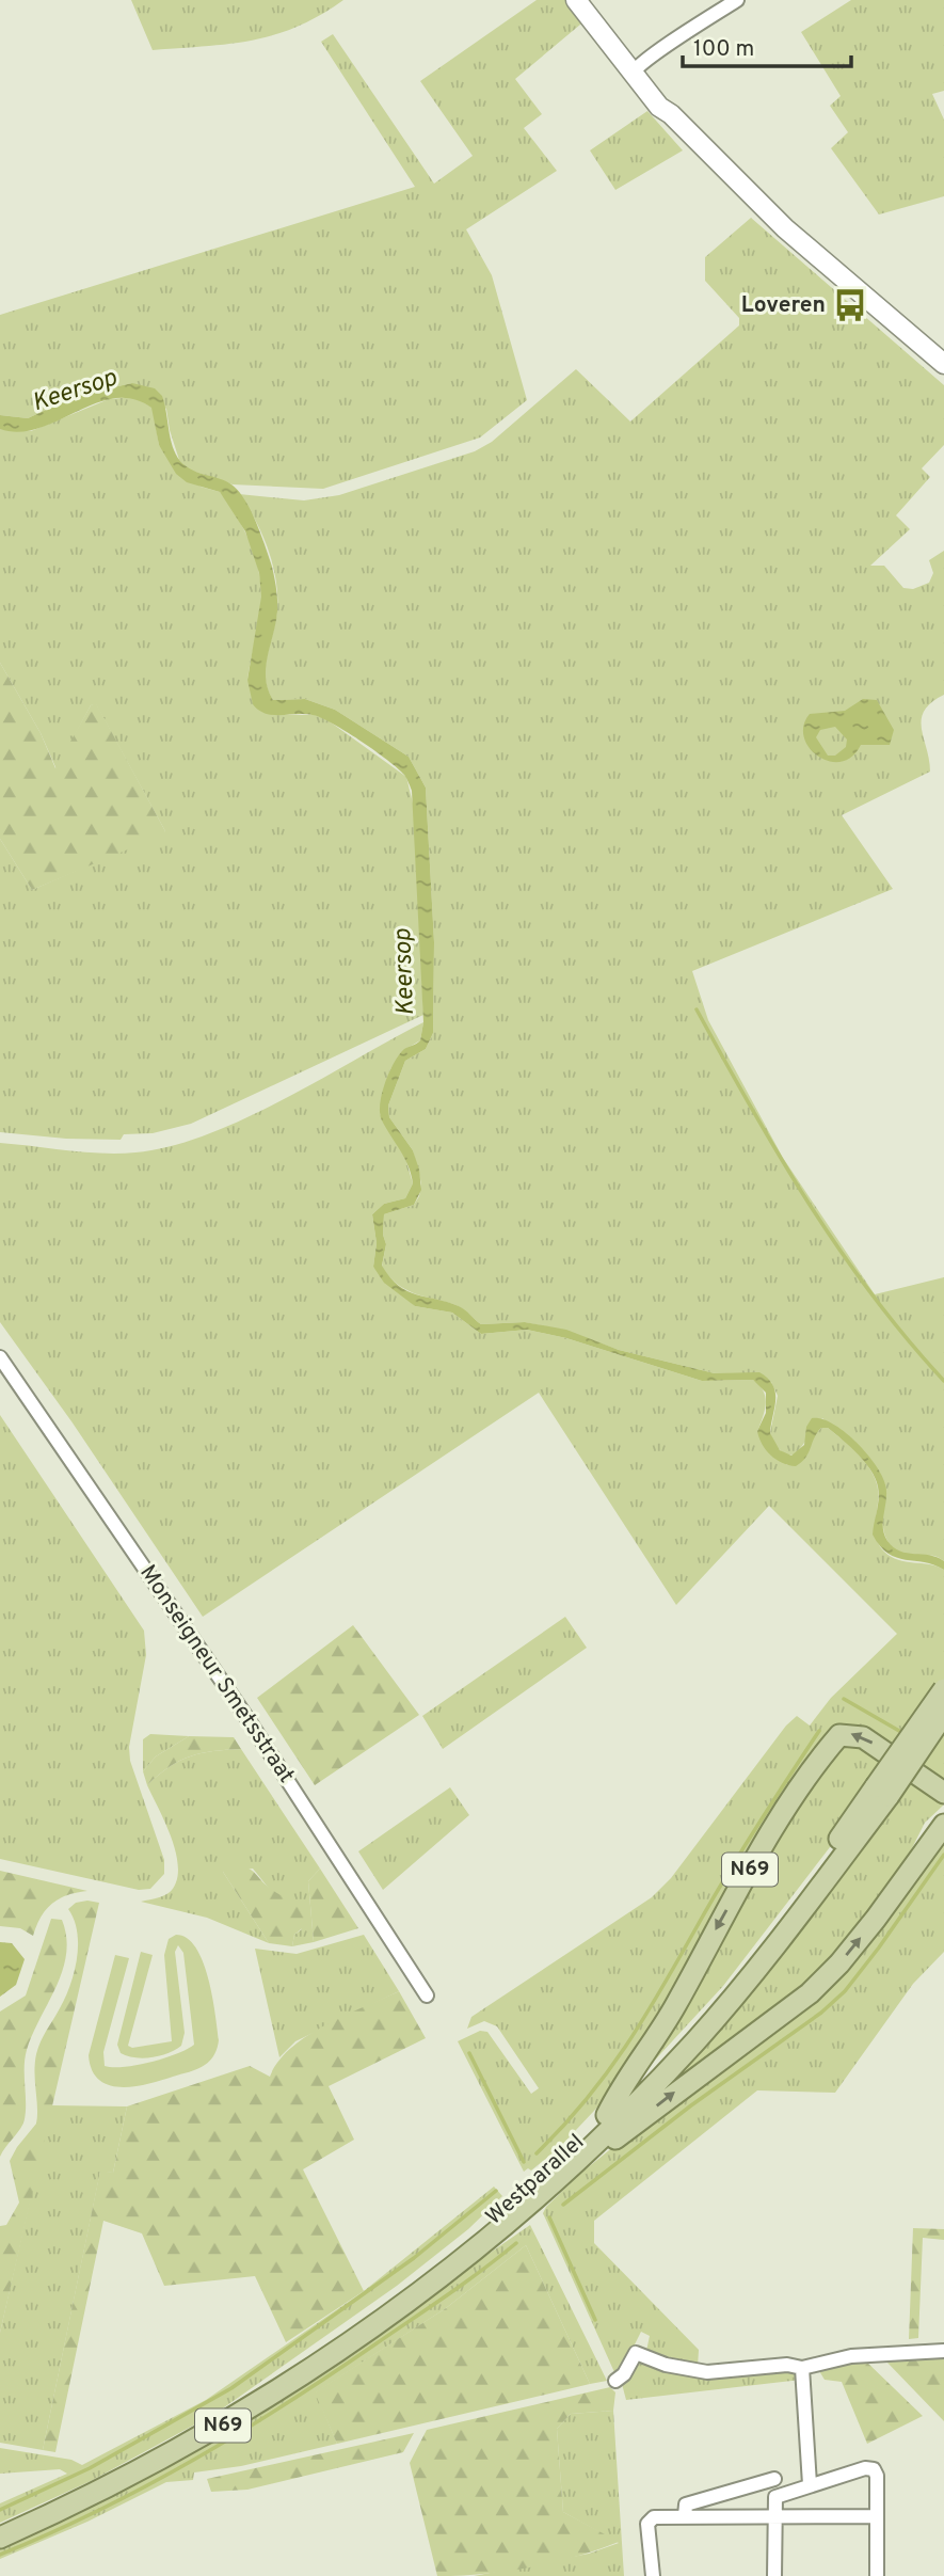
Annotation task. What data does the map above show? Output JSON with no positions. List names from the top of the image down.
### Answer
{
  "streets": {
    "main road": ["N69", "Westparallel"],
    "street": ["Monseigneur Smetsstraat"]
  },
  "crossings": [
    ["N69", "Westparallel"]
  ],
  "water": ["Keersop"],
  "places": {
    "bus stop": ["Loveren"]
  },
  "scale_bar": "100 m"
}
